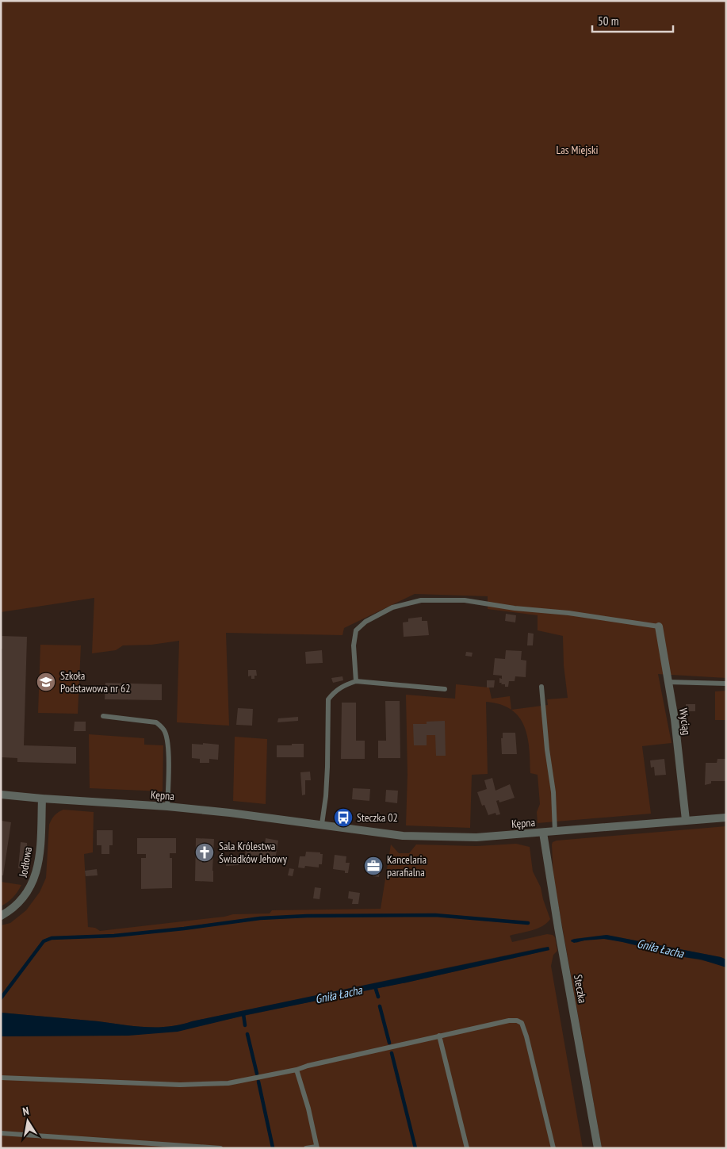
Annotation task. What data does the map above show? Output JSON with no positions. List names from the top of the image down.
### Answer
{
  "streets": {
    "street": [
      "Wyciąg",
      "Kępna",
      "Jodłowa",
      "Steczka"
    ]
  },
  "crossings": [
    ["Wyciąg", "Kępna"],
    ["Kępna", "Jodłowa"],
    ["Kępna", "Steczka"]
  ],
  "water": ["Gniła Łacha"],
  "parks": ["Las Miejski"],
  "places": {
    "school or university": ["Szkoła Podstawowa nr 62"],
    "bus stop": ["Steczka 02"],
    "church": ["Sala Królestwa Świadków Jehowy"],
    "office": ["Kancelaria parafialna"]
  },
  "scale_bar": "50 m",
  "north": "top"
}
